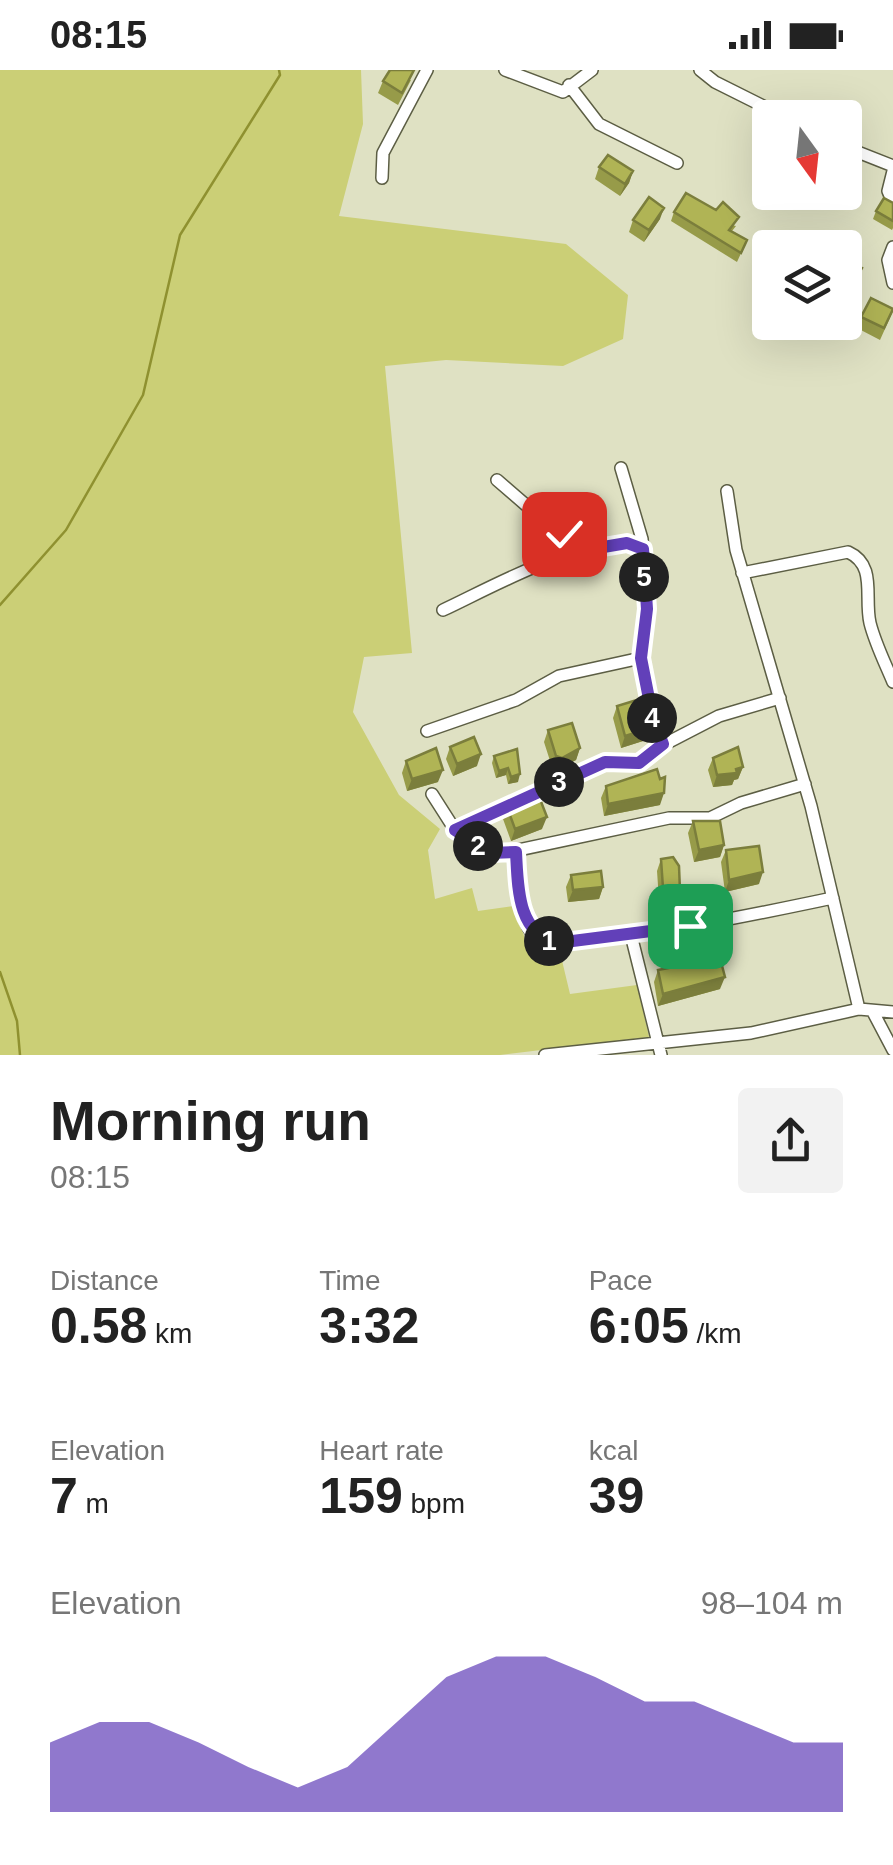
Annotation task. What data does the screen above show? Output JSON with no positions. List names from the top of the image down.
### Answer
{
  "north": "bottom",
  "page": {
    "status": "08:15",
    "pins": [
      "5",
      "4",
      "3",
      "2",
      "1"
    ],
    "heading": ["Morning run", "08:15"],
    "stats": [
      ["Distance", "0.58 km"],
      ["Time", "3:32"],
      ["Pace", "6:05 /km"],
      ["Elevation", "7 m"],
      ["Heart rate", "159 bpm"],
      ["kcal", "39"]
    ],
    "chart": ["Elevation", "98–104 m"]
  }
}
